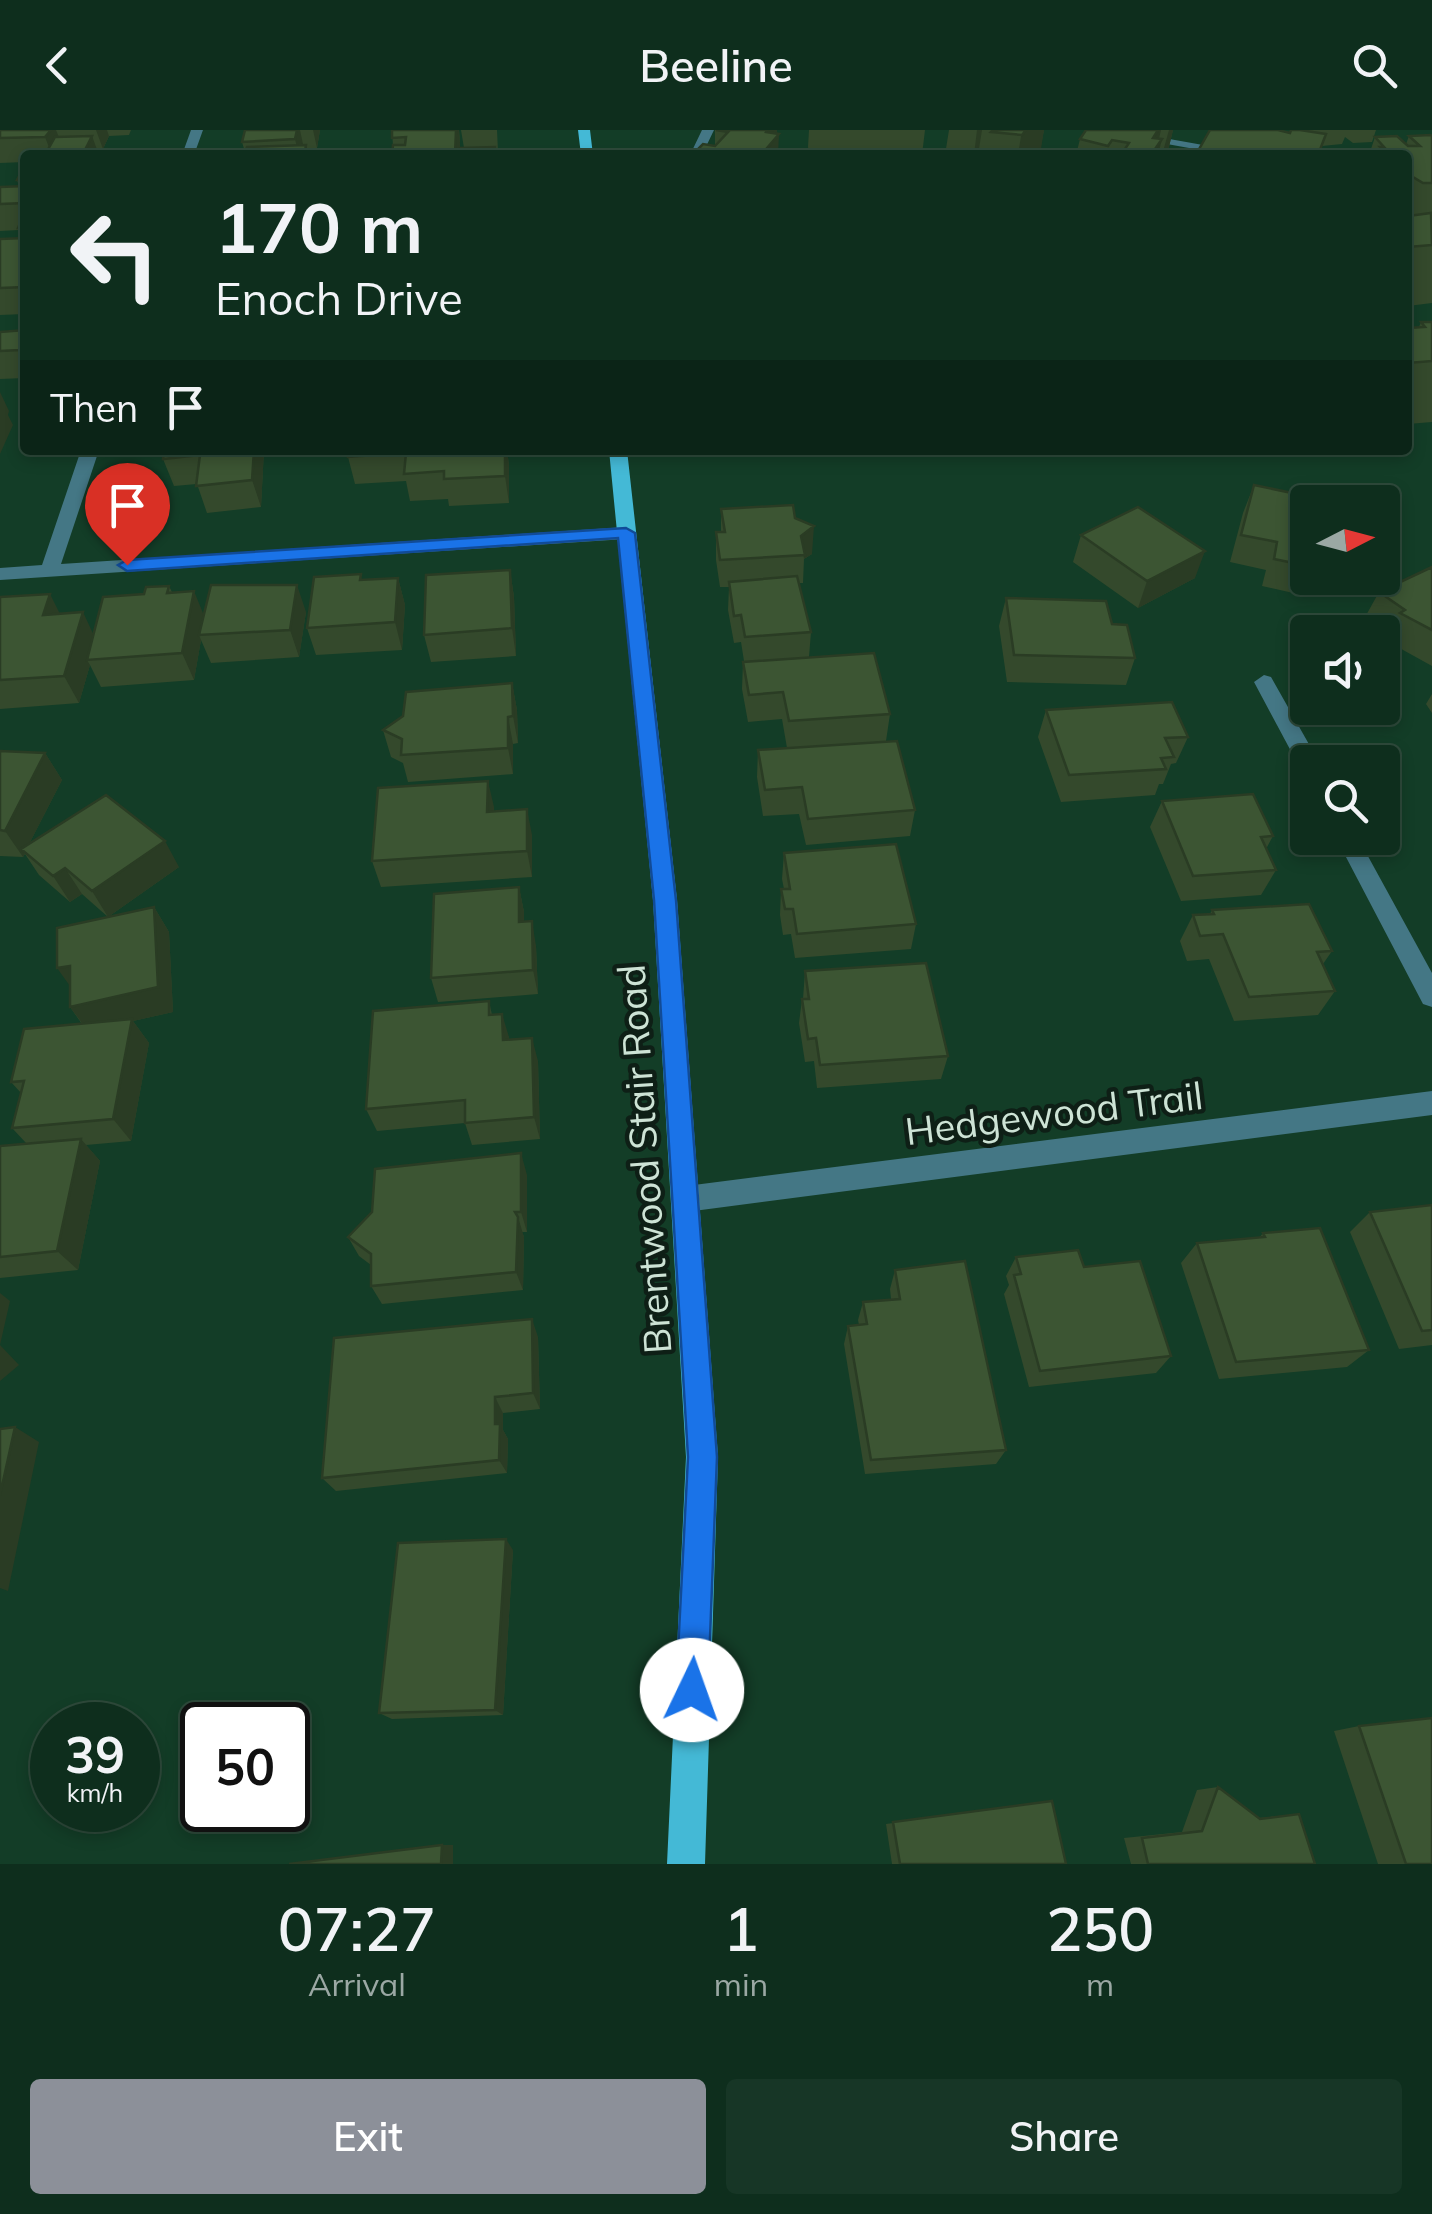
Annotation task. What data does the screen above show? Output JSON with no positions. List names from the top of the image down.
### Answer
{
  "streets": {
    "main road": ["Brentwood Stair Road"],
    "street": ["Hedgewood Trail"]
  },
  "crossings": [
    ["Hedgewood Trail", "Brentwood Stair Road"]
  ],
  "north": "right",
  "page": {
    "header": "Beeline",
    "turn": ["170 m", "Enoch Drive"],
    "then": "Then",
    "speed": "39 km/h",
    "limit": "50",
    "eta": [
      "07:27",
      "Arrival",
      "1",
      "min",
      "250",
      "m"
    ],
    "buttons": ["Exit", "Share"]
  }
}
